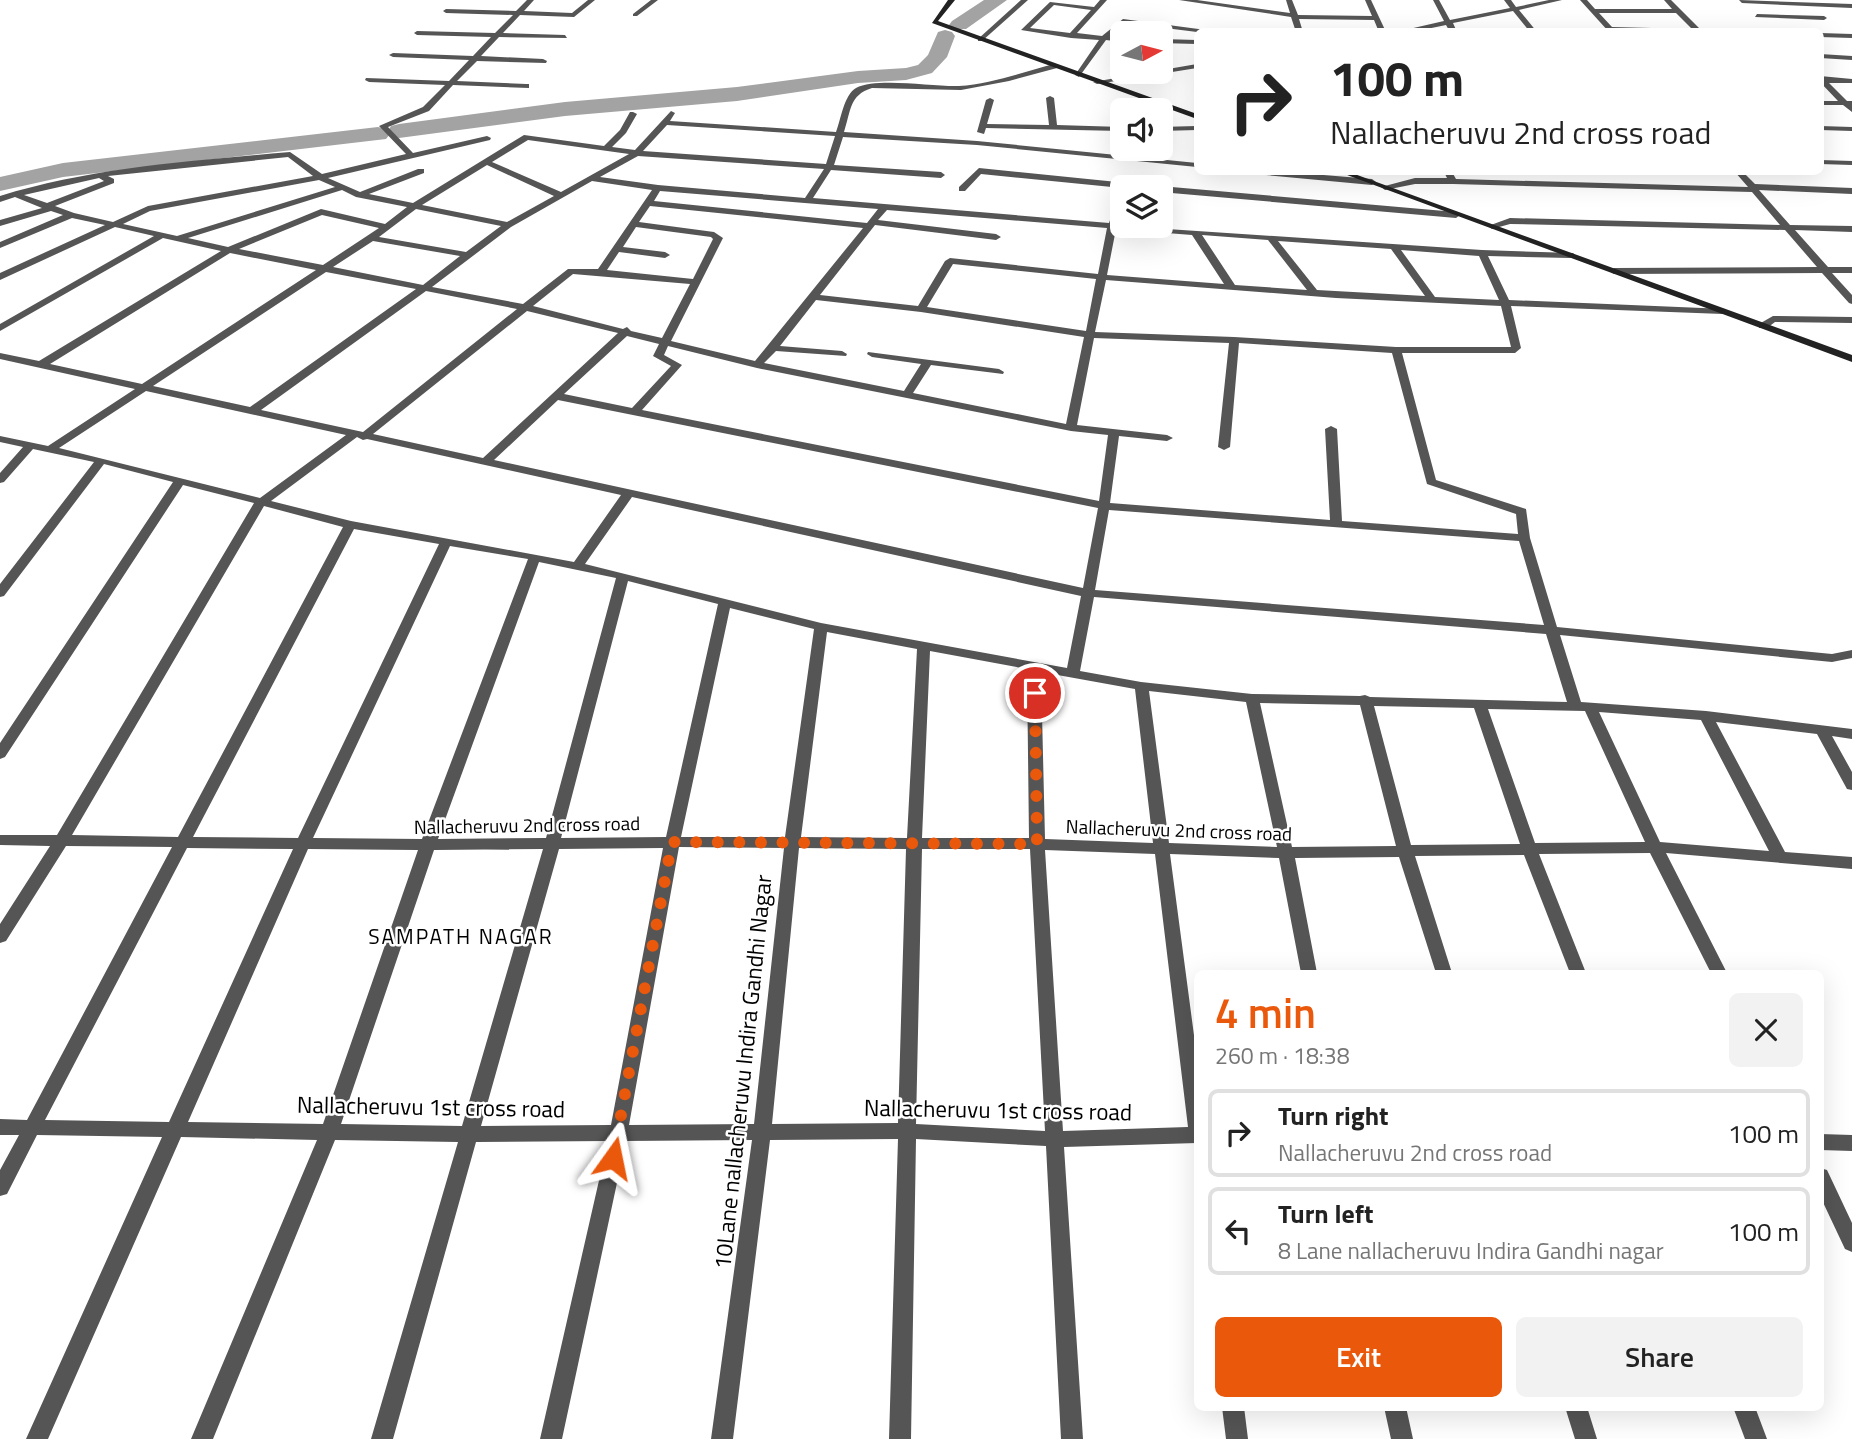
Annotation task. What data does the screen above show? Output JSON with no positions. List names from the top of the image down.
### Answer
{
  "streets": {
    "street": ["Nallacheruvu 2nd cross road", "10Lane nallacheruvu Indira Gandhi Nagar", "Nallacheruvu 1st cross road"]
  },
  "crossings": [
    ["Nallacheruvu 2nd cross road", "10Lane nallacheruvu Indira Gandhi Nagar"],
    ["10Lane nallacheruvu Indira Gandhi Nagar", "Nallacheruvu 1st cross road"]
  ],
  "districts": ["SAMPATH NAGAR"],
  "north": "right",
  "page": {
    "turn": ["100 m", "Nallacheruvu 2nd cross road"],
    "heading": ["4 min", "260 m · 18:38"],
    "list": [
      {
        "name": "Turn right",
        "note": "Nallacheruvu 2nd cross road",
        "value": "100 m"
      },
      {
        "name": "Turn left",
        "note": "8 Lane nallacheruvu Indira Gandhi nagar",
        "value": "100 m"
      }
    ],
    "buttons": ["Exit", "Share"]
  }
}
